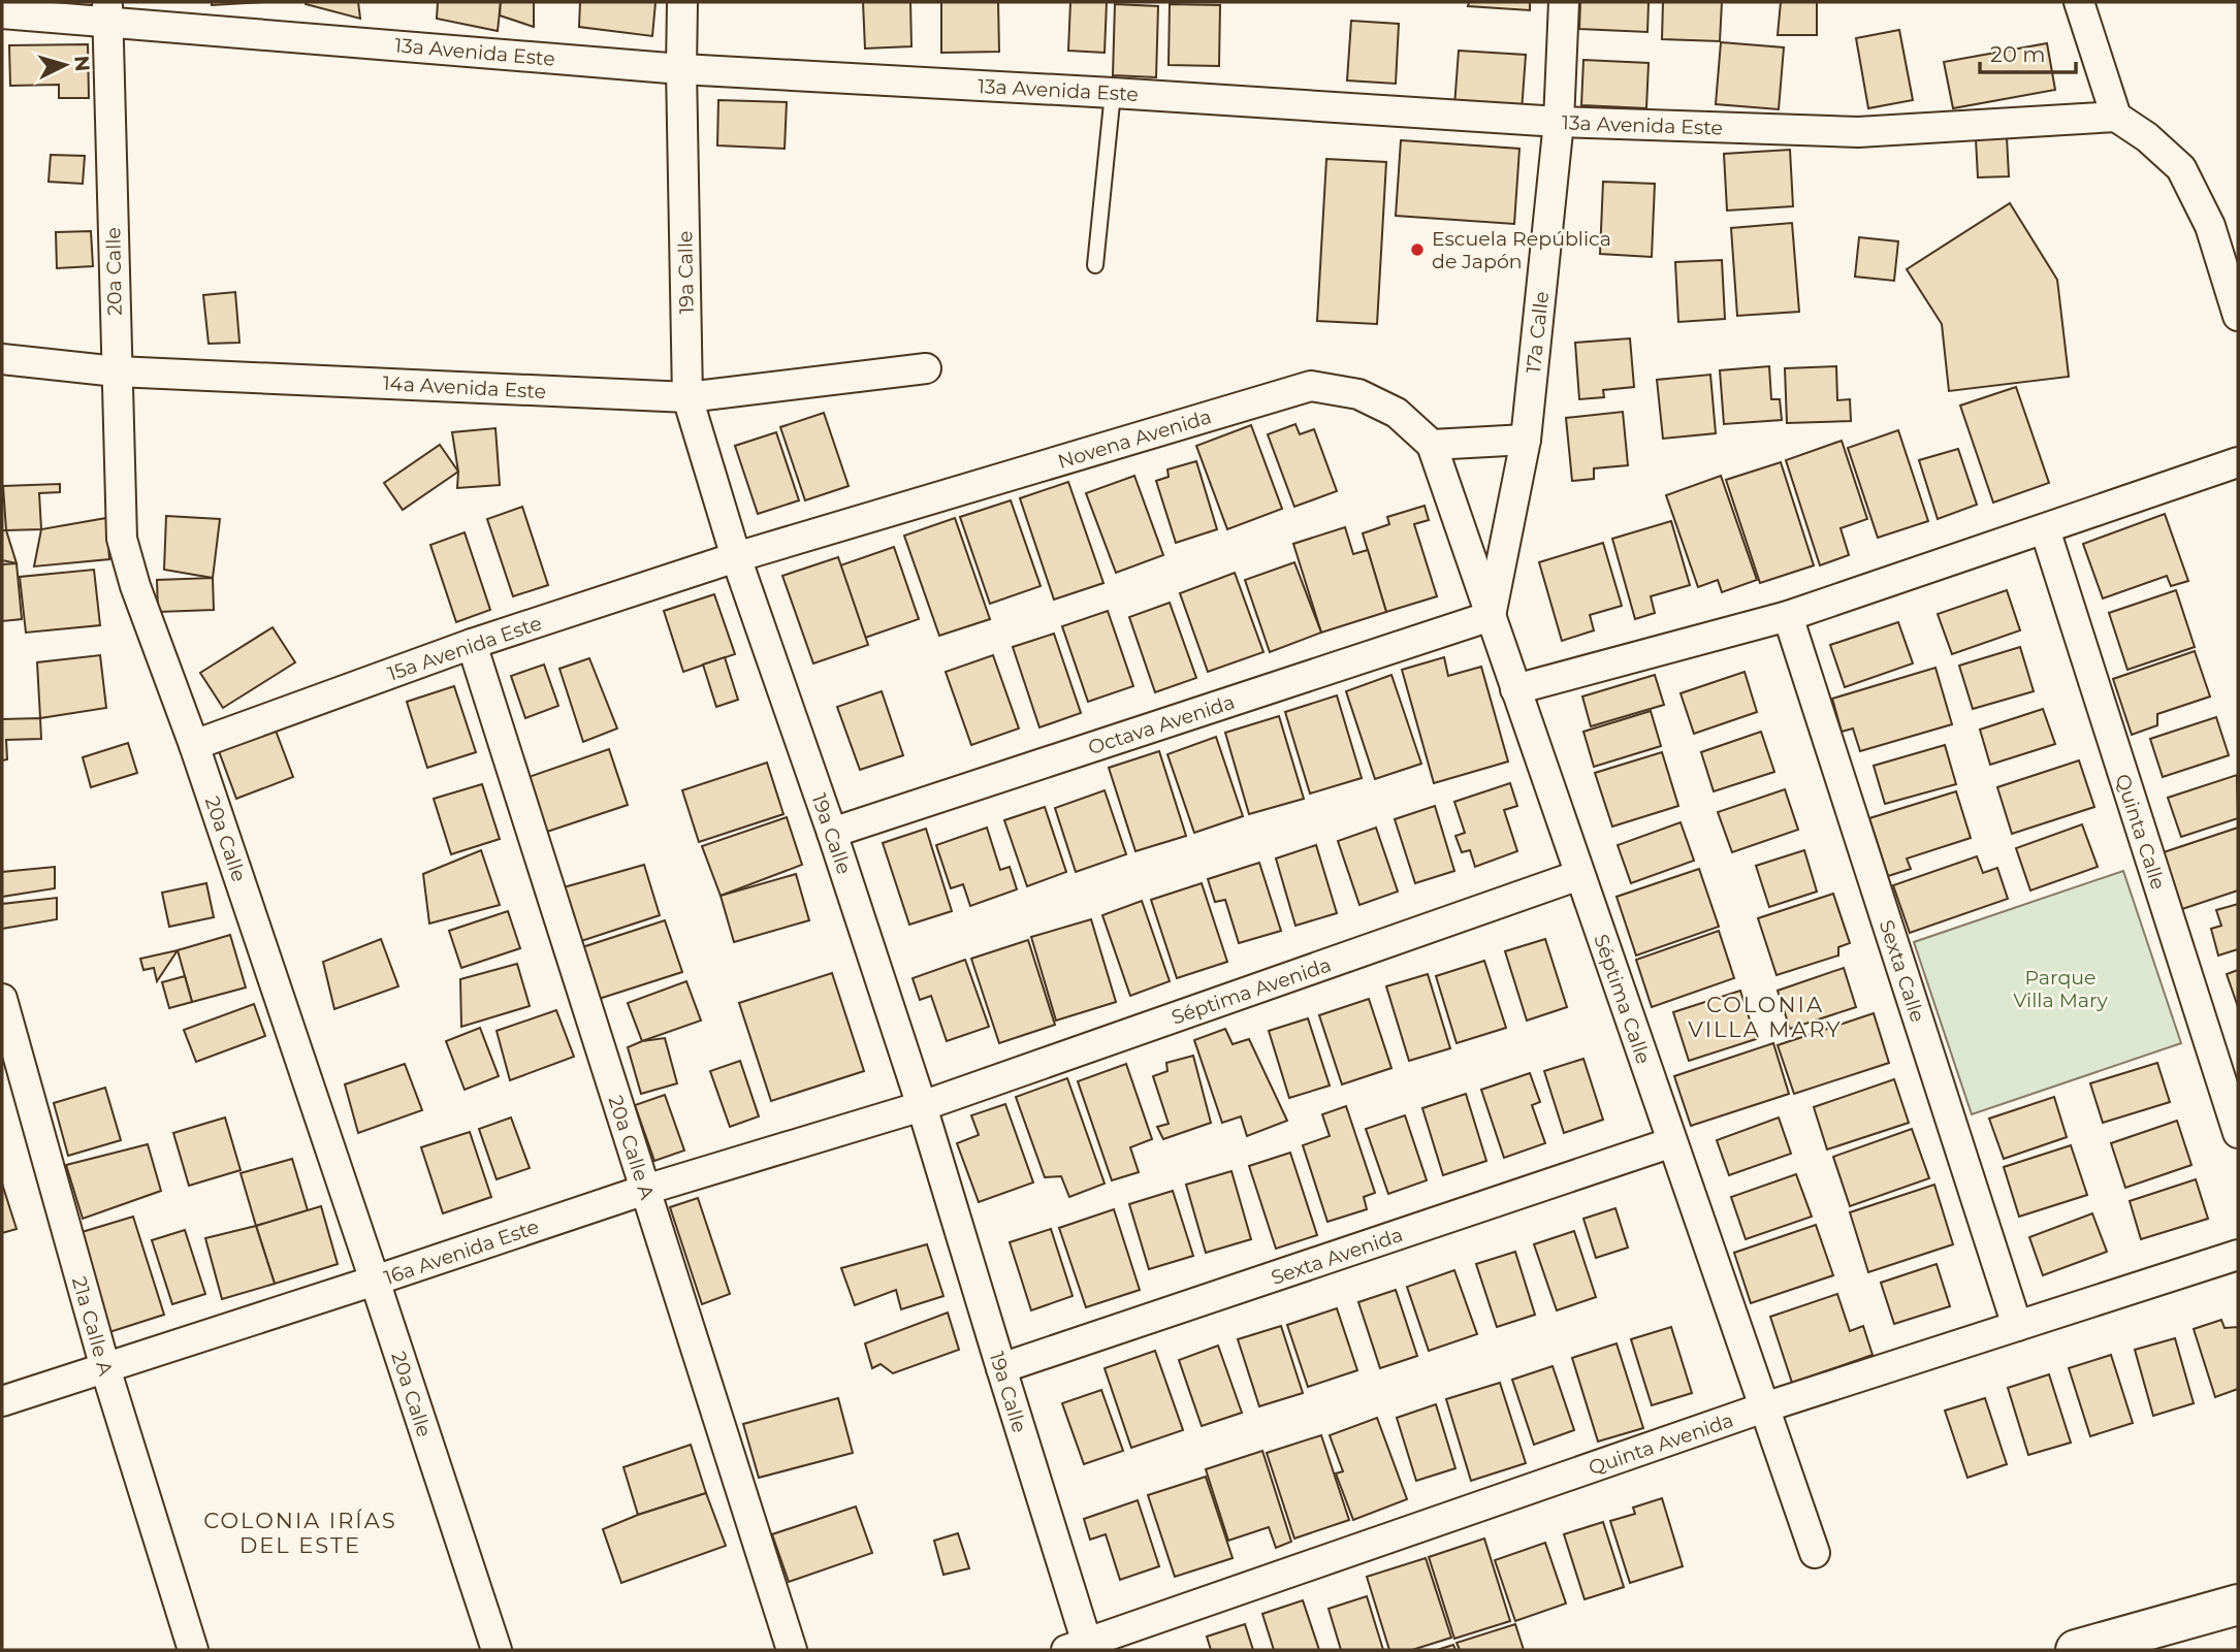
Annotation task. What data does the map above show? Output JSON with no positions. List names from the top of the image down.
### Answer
{
  "streets": {
    "street": [
      "13a Avenida Este",
      "20a Calle",
      "19a Calle",
      "17a Calle",
      "14a Avenida Este",
      "Novena Avenida",
      "15a Avenida Este",
      "Octava Avenida",
      "Quinta Calle",
      "Sexta Calle",
      "Séptima Avenida",
      "Séptima Calle",
      "20a Calle A",
      "16a Avenida Este",
      "Sexta Avenida",
      "21a Calle A",
      "Quinta Avenida"
    ]
  },
  "crossings": [
    ["13a Avenida Este", "20a Calle"],
    ["13a Avenida Este", "19a Calle"],
    ["13a Avenida Este", "17a Calle"],
    ["20a Calle", "14a Avenida Este"],
    ["20a Calle", "15a Avenida Este"],
    ["20a Calle", "16a Avenida Este"],
    ["19a Calle", "14a Avenida Este"],
    ["19a Calle", "Novena Avenida"],
    ["19a Calle", "15a Avenida Este"],
    ["19a Calle", "Octava Avenida"],
    ["19a Calle", "Séptima Avenida"],
    ["19a Calle", "16a Avenida Este"],
    ["19a Calle", "Sexta Avenida"],
    ["19a Calle", "Quinta Avenida"],
    ["17a Calle", "Octava Avenida"],
    ["17a Calle", "Séptima Calle"],
    ["Novena Avenida", "15a Avenida Este"],
    ["Novena Avenida", "Séptima Calle"],
    ["15a Avenida Este", "20a Calle A"],
    ["Octava Avenida", "Séptima Calle"],
    ["Sexta Calle", "Quinta Avenida"],
    ["Séptima Avenida", "Séptima Calle"],
    ["Séptima Avenida", "16a Avenida Este"],
    ["Séptima Calle", "Sexta Avenida"],
    ["Séptima Calle", "Quinta Avenida"],
    ["20a Calle A", "16a Avenida Este"],
    ["16a Avenida Este", "21a Calle A"]
  ],
  "districts": ["COLONIA VILLA MARY", "COLONIA IRÍAS DEL ESTE"],
  "parks": ["Parque Villa Mary"],
  "places": ["Escuela República de Japón"],
  "scale_bar": "20 m",
  "north": "right"
}
